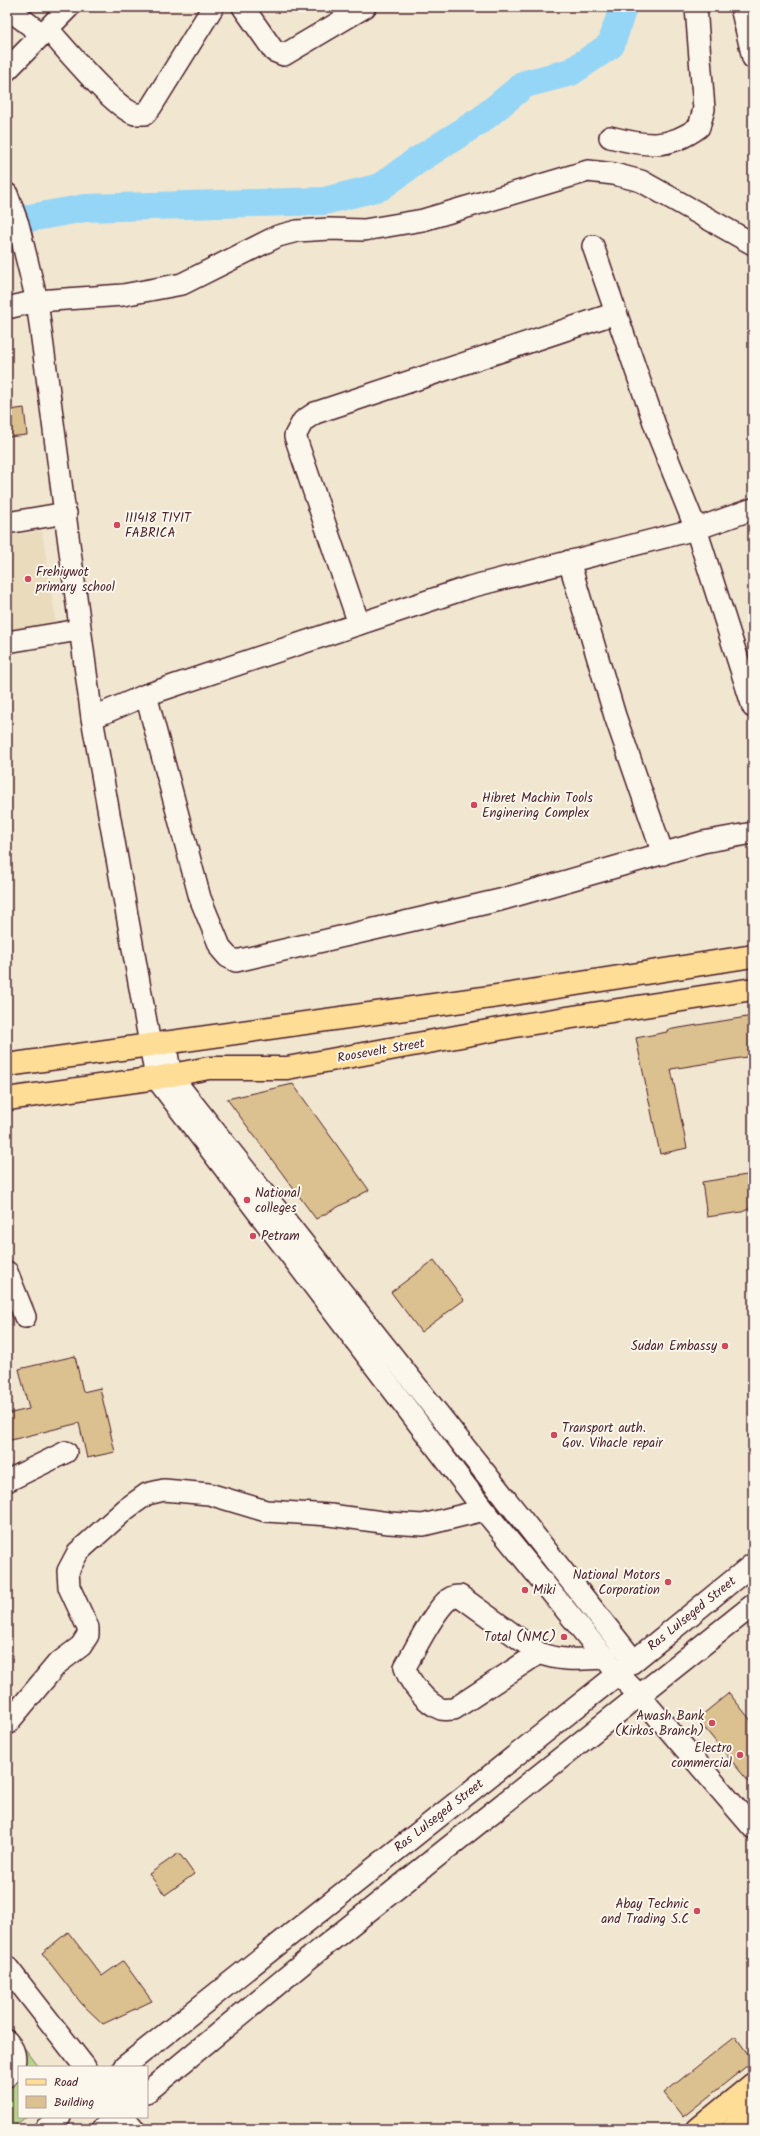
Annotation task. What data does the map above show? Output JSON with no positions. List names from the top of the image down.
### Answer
{
  "streets": {
    "main road": ["Roosevelt Street"],
    "street": ["Ras Lulseged Street"]
  },
  "places": [
    "111418 TIYIT FABRICA",
    "Frehiywot primary school",
    "Hibret Machin Tools Enginering Complex",
    "National colleges",
    "Petram",
    "Sudan Embassy",
    "Transport auth. Gov. Vihacle repair",
    "National Motors Corporation",
    "Miki",
    "Total (NMC)",
    "Awash Bank (Kirkos Branch)",
    "Electro commercial",
    "Abay Technic and Trading S.C"
  ],
  "legend": ["Road", "Building"]
}
